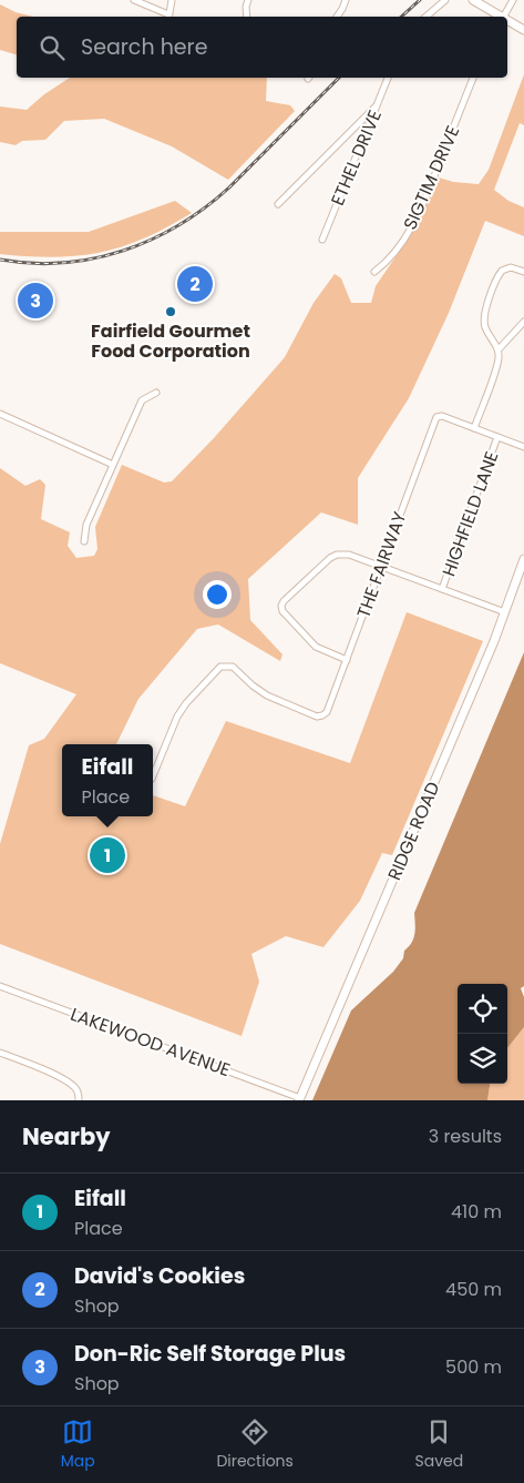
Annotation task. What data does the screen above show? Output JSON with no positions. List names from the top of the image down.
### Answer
{
  "streets": {
    "main road": ["RIDGE ROAD"],
    "street": [
      "ETHEL DRIVE",
      "SIGTIM DRIVE",
      "HIGHFIELD LANE",
      "THE FAIRWAY",
      "LAKEWOOD AVENUE"
    ]
  },
  "crossings": [
    ["RIDGE ROAD", "LAKEWOOD AVENUE"]
  ],
  "places": ["Fairfield Gourmet Food Corporation"],
  "page": {
    "search": "Search here",
    "pins": ["2", "3", "1"],
    "popup": ["Eifall", "Place"],
    "heading": ["Nearby", "3 results"],
    "list": [
      {
        "mark": "1",
        "name": "Eifall",
        "note": "Place",
        "value": "410 m"
      },
      {
        "mark": "2",
        "name": "David's Cookies",
        "note": "Shop",
        "value": "450 m"
      },
      {
        "mark": "3",
        "name": "Don-Ric Self Storage Plus",
        "note": "Shop",
        "value": "500 m"
      }
    ],
    "nav": ["Map", "Directions", "Saved"]
  }
}
